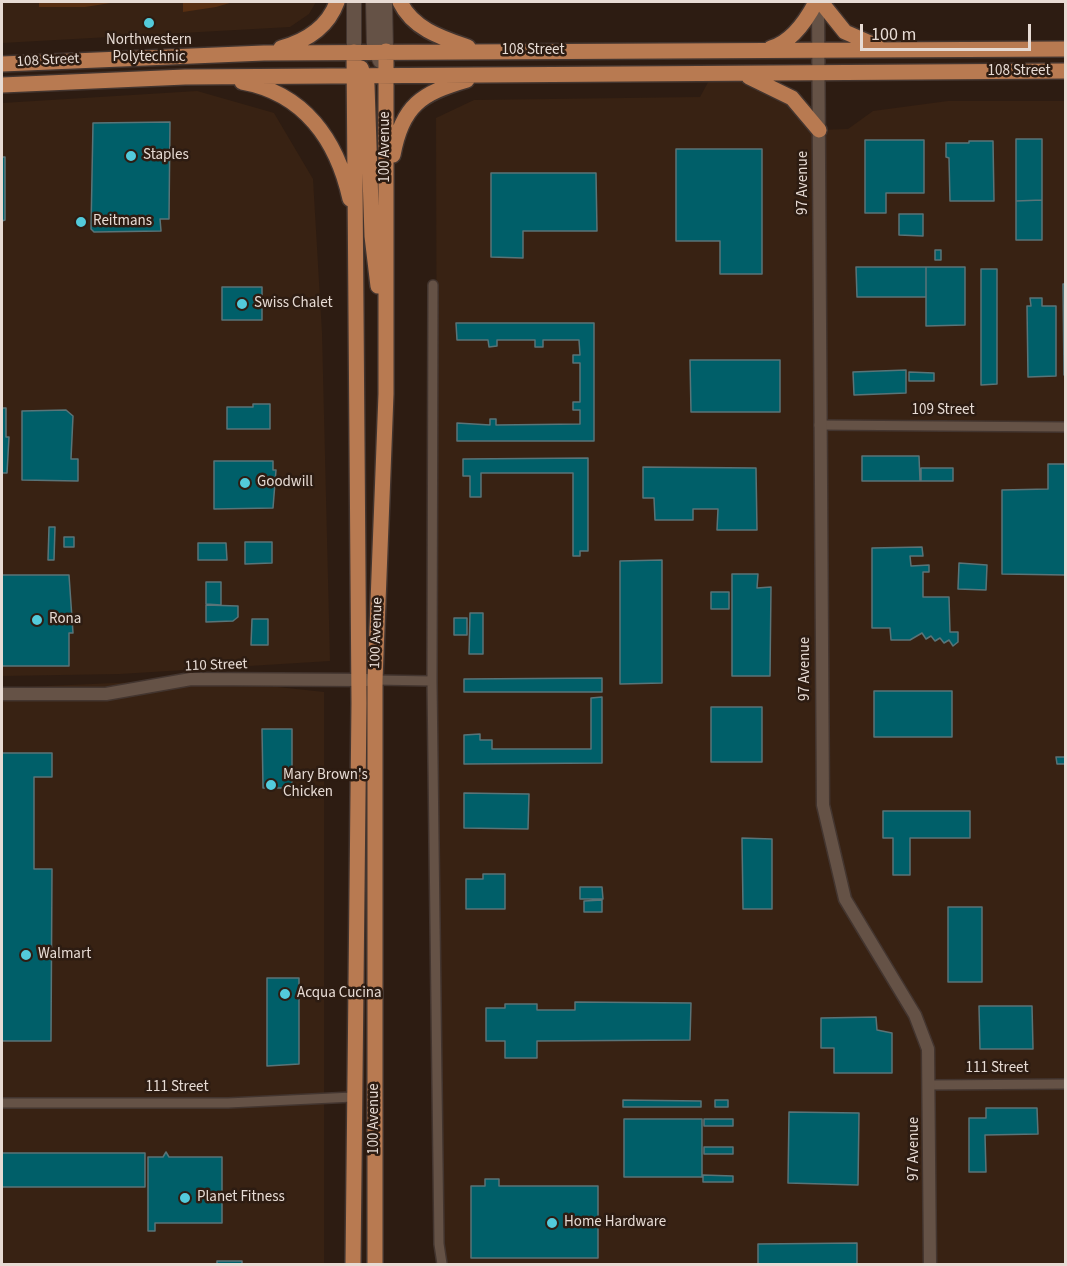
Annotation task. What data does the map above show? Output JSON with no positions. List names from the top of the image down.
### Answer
{
  "streets": {
    "main road": ["108 Street", "100 Avenue"],
    "street": [
      "97 Avenue",
      "109 Street",
      "110 Street",
      "111 Street"
    ]
  },
  "crossings": [
    ["108 Street", "100 Avenue"],
    ["108 Street", "97 Avenue"],
    ["100 Avenue", "110 Street"],
    ["100 Avenue", "111 Street"],
    ["97 Avenue", "109 Street"],
    ["97 Avenue", "111 Street"]
  ],
  "places": [
    "Northwestern Polytechnic",
    "Staples",
    "Reitmans",
    "Swiss Chalet",
    "Goodwill",
    "Rona",
    "Mary Brown's Chicken",
    "Walmart",
    "Acqua Cucina",
    "Planet Fitness",
    "Home Hardware"
  ],
  "scale_bar": "100 m"
}
